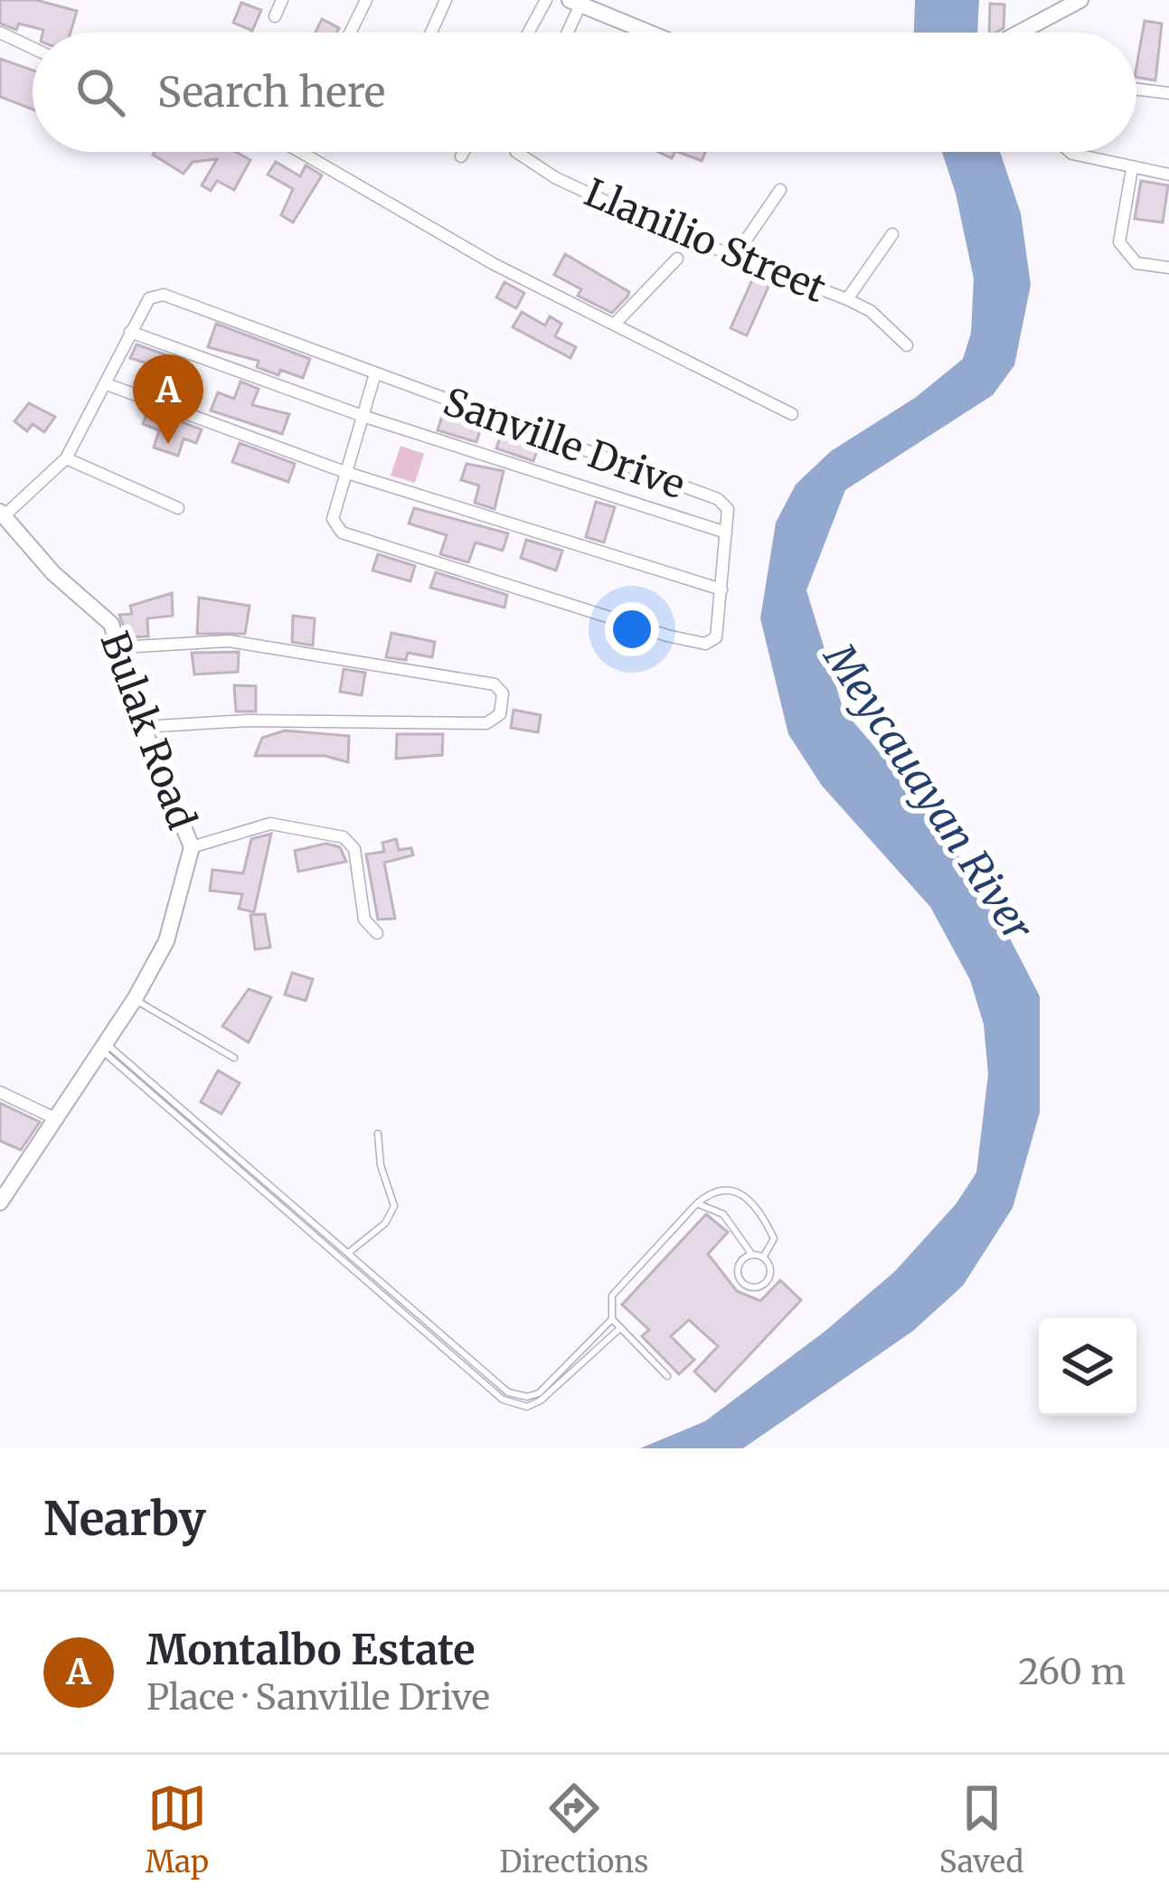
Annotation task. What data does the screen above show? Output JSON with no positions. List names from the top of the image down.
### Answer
{
  "streets": {
    "street": ["Llanilio Street", "Sanville Drive", "Bulak Road"]
  },
  "crossings": [
    ["Sanville Drive", "Bulak Road"]
  ],
  "water": ["Meycauayan River"],
  "page": {
    "search": "Search here",
    "pins": "A",
    "heading": "Nearby",
    "list": [
      {
        "mark": "A",
        "name": "Montalbo Estate",
        "note": "Place · Sanville Drive",
        "value": "260 m"
      }
    ],
    "nav": ["Map", "Directions", "Saved"]
  }
}
